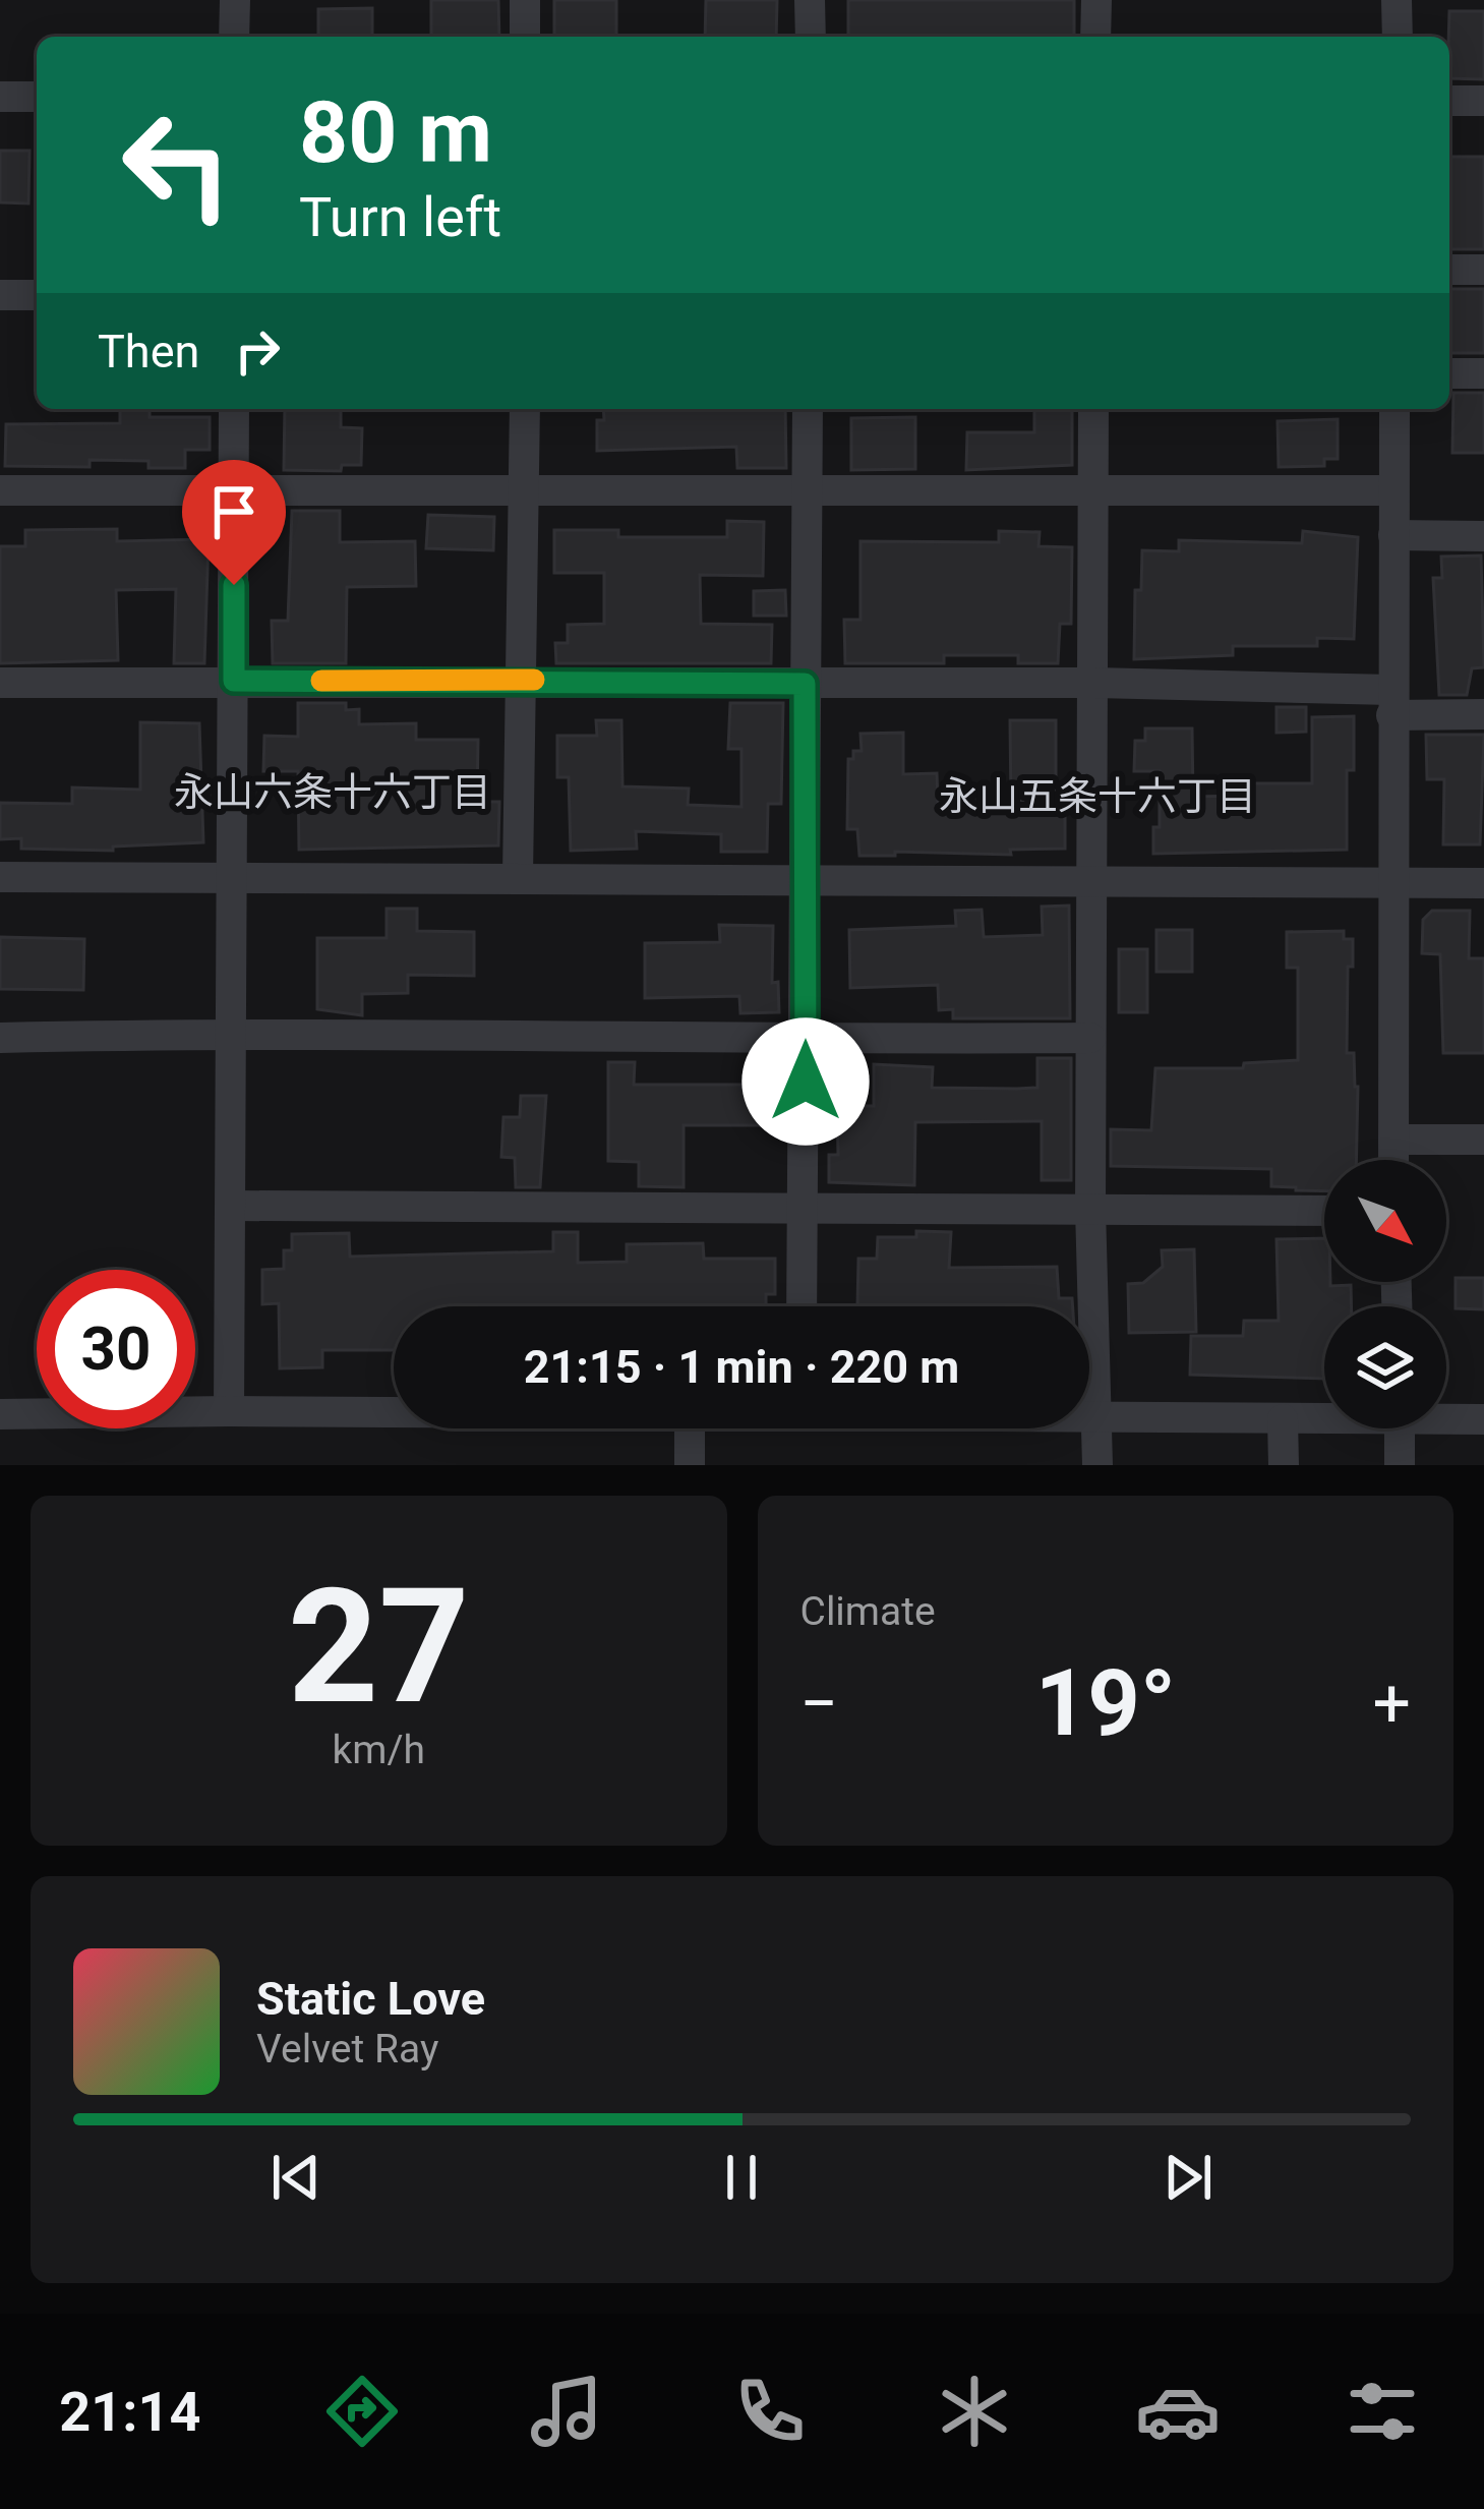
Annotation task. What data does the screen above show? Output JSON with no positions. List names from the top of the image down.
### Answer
{
  "districts": ["永山六条十六丁目", "永山五条十六丁目"],
  "north": "bottom right",
  "page": {
    "turn": ["80 m", "Turn left"],
    "then": "Then",
    "limit": "30",
    "trip": "21:15 · 1 min · 220 m",
    "tile": [
      ["27", "km/h"],
      "Climate"
    ],
    "heat": ["−", "19°", "+"],
    "song": ["Static Love", "Velvet Ray"],
    "tabs": "21:14"
  }
}
